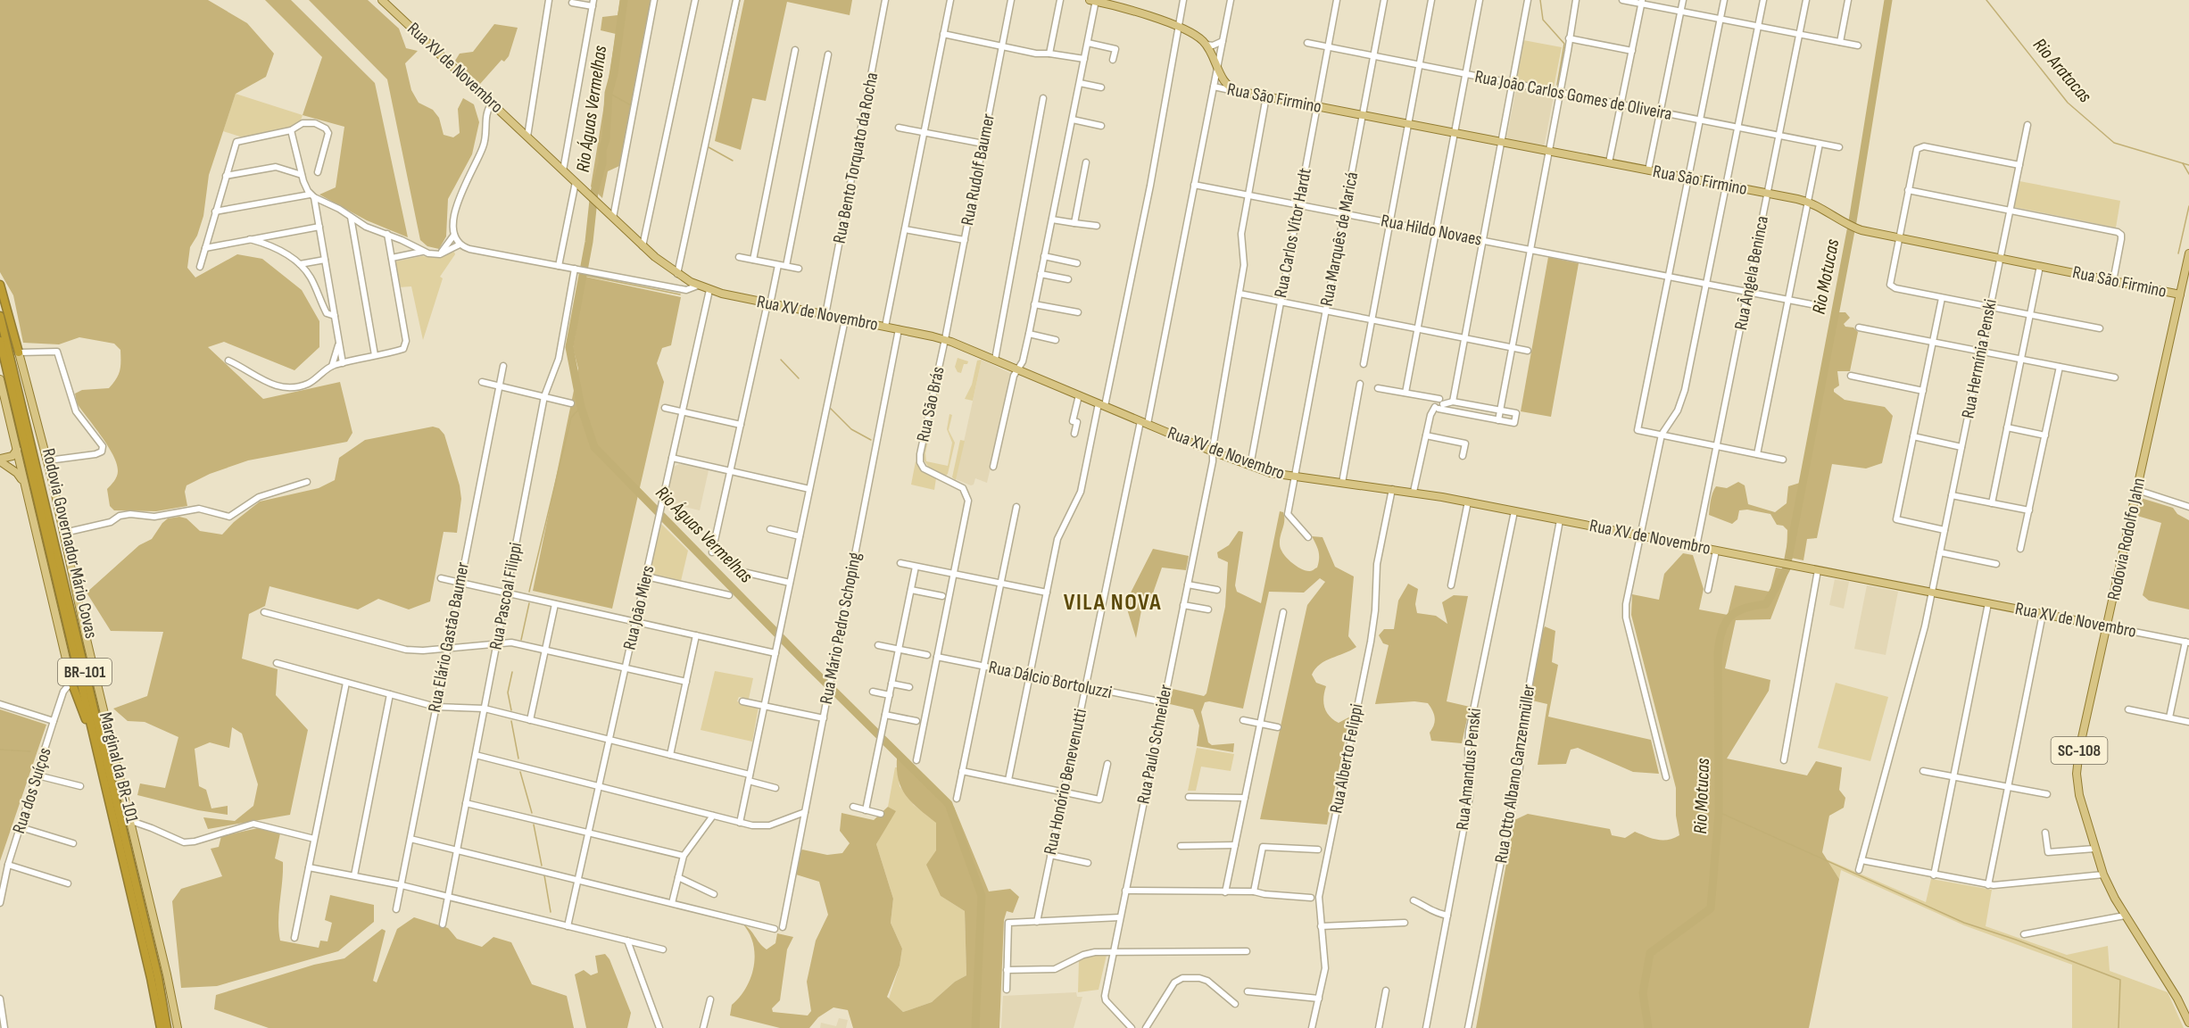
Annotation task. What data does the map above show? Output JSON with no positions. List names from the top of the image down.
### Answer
{
  "streets": {
    "highway": ["Rodovia Governador Mário Covas", "BR-101"],
    "main road": [
      "Rua XV de Novembro",
      "Rua São Firmino",
      "Rodovia Rodolfo Jahn",
      "SC-108",
      "Marginal da BR-101"
    ],
    "street": [
      "Rua João Carlos Gomes de Oliveira",
      "Rua Bento Torquato da Rocha",
      "Rua Rudolf Baumer",
      "Rua Hildo Novaes",
      "Rua Carlos Vítor Hardt",
      "Rua Marquês de Maricá",
      "Rua Ângela Beninca",
      "Rua Hermínia Penski",
      "Rua São Brás",
      "Rua Pascoal Filippi",
      "Rua João Miers",
      "Rua Mário Pedro Schoping",
      "Rua Elário Gastão Baumer",
      "Rua Dálcio Bortoluzzi",
      "Rua Paulo Schneider",
      "Rua Alberto Felippi",
      "Rua Amandus Penski",
      "Rua Otto Albano Ganzenmüller",
      "Rua Honório Benevenutti",
      "Rua dos Suíços"
    ]
  },
  "crossings": [
    ["Rua XV de Novembro", "Rua Bento Torquato da Rocha"],
    ["Rua XV de Novembro", "Rua Rudolf Baumer"],
    ["Rua XV de Novembro", "Rua Carlos Vítor Hardt"],
    ["Rua XV de Novembro", "Rua Marquês de Maricá"],
    ["Rua XV de Novembro", "Rua Ângela Beninca"],
    ["Rua XV de Novembro", "Rua Hermínia Penski"],
    ["Rua XV de Novembro", "Rua São Brás"],
    ["Rua XV de Novembro", "Rodovia Rodolfo Jahn"],
    ["Rua XV de Novembro", "Rua João Miers"],
    ["Rua XV de Novembro", "Rua Mário Pedro Schoping"],
    ["Rua XV de Novembro", "Rua Paulo Schneider"],
    ["Rua XV de Novembro", "Rua Alberto Felippi"],
    ["Rua XV de Novembro", "Rua Amandus Penski"],
    ["Rua XV de Novembro", "Rua Otto Albano Ganzenmüller"],
    ["Rua XV de Novembro", "Rua Honório Benevenutti"],
    ["Rua João Carlos Gomes de Oliveira", "Rua Carlos Vítor Hardt"],
    ["Rua João Carlos Gomes de Oliveira", "Rua Marquês de Maricá"],
    ["Rua João Carlos Gomes de Oliveira", "Rua Ângela Beninca"],
    ["Rua São Firmino", "Rua Carlos Vítor Hardt"],
    ["Rua São Firmino", "Rua Marquês de Maricá"],
    ["Rua São Firmino", "Rua Ângela Beninca"],
    ["Rua São Firmino", "Rua Hermínia Penski"],
    ["Rua São Firmino", "Rodovia Rodolfo Jahn"],
    ["Rua São Firmino", "Rua Paulo Schneider"],
    ["Rua Rudolf Baumer", "Rua São Brás"],
    ["Rua Hildo Novaes", "Rua Carlos Vítor Hardt"],
    ["Rua Hildo Novaes", "Rua Marquês de Maricá"],
    ["Rua Hildo Novaes", "Rua Ângela Beninca"],
    ["Rua Hildo Novaes", "Rua Paulo Schneider"],
    ["Rua Dálcio Bortoluzzi", "Rua Paulo Schneider"],
    ["Rua Dálcio Bortoluzzi", "Rua Honório Benevenutti"]
  ],
  "districts": ["VILA NOVA"],
  "water": ["Rio Aratacas", "Rio Águas Vermelhas", "Rio Motucas"]
}
